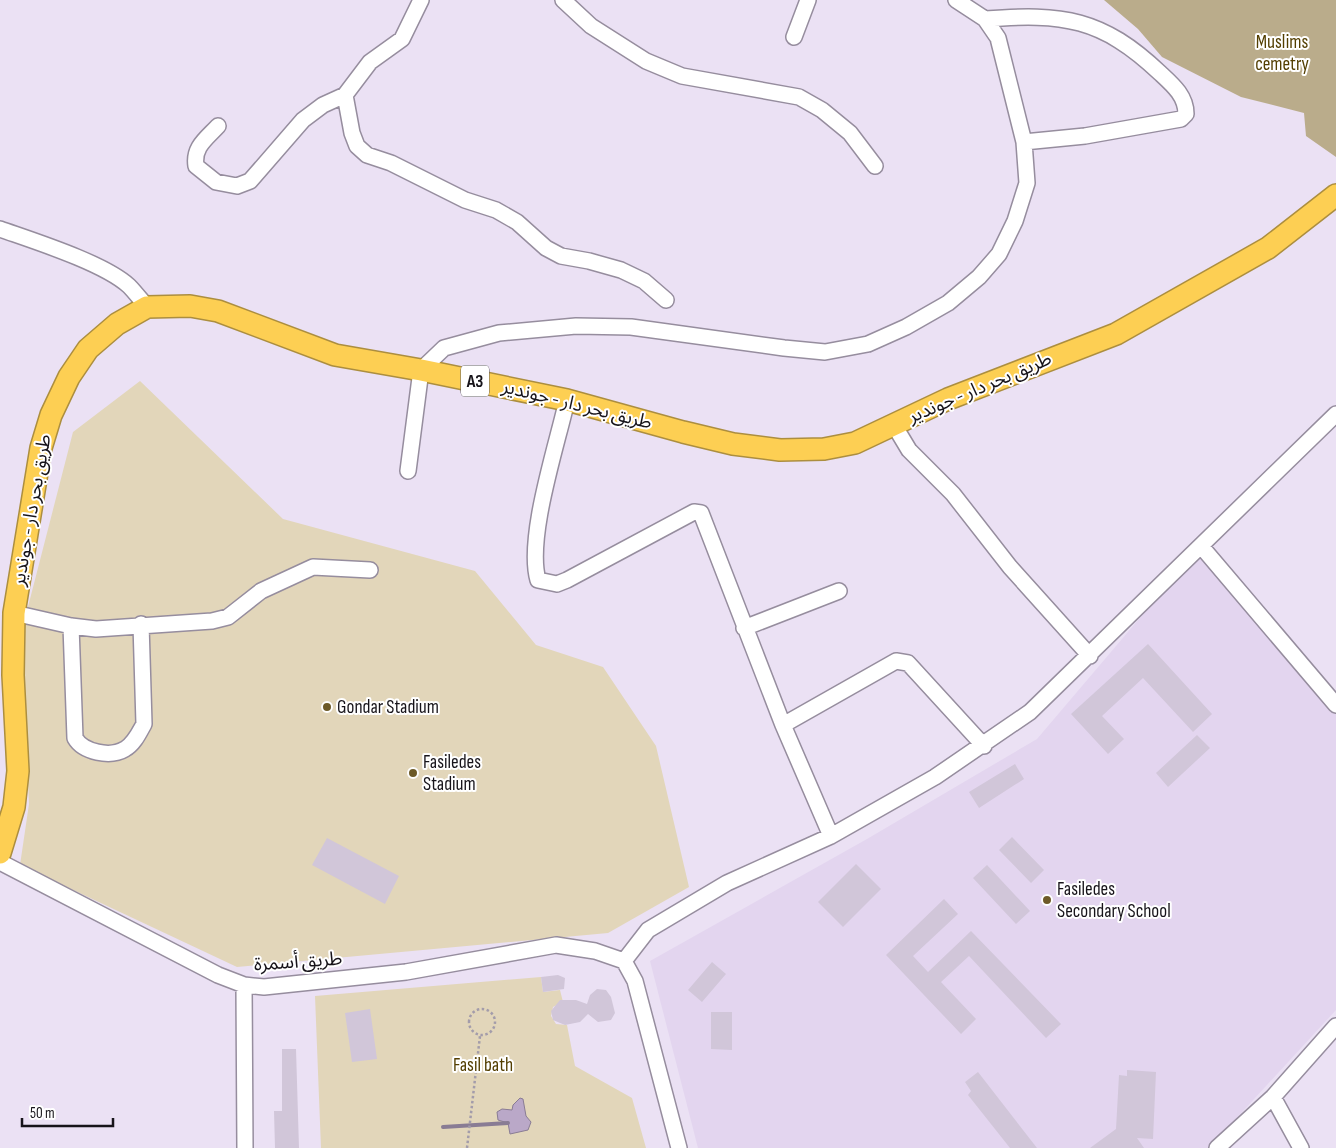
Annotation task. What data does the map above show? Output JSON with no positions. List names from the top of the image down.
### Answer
{
  "streets": {
    "highway": ["A3", "طريق بحر دار - جوندير"],
    "street": ["طريق أسمرة"]
  },
  "parks": ["Muslims cemetry", "Fasil bath"],
  "places": ["Gondar Stadium", "Fasiledes Stadium", "Fasiledes Secondary School"],
  "scale_bar": "50 m"
}
